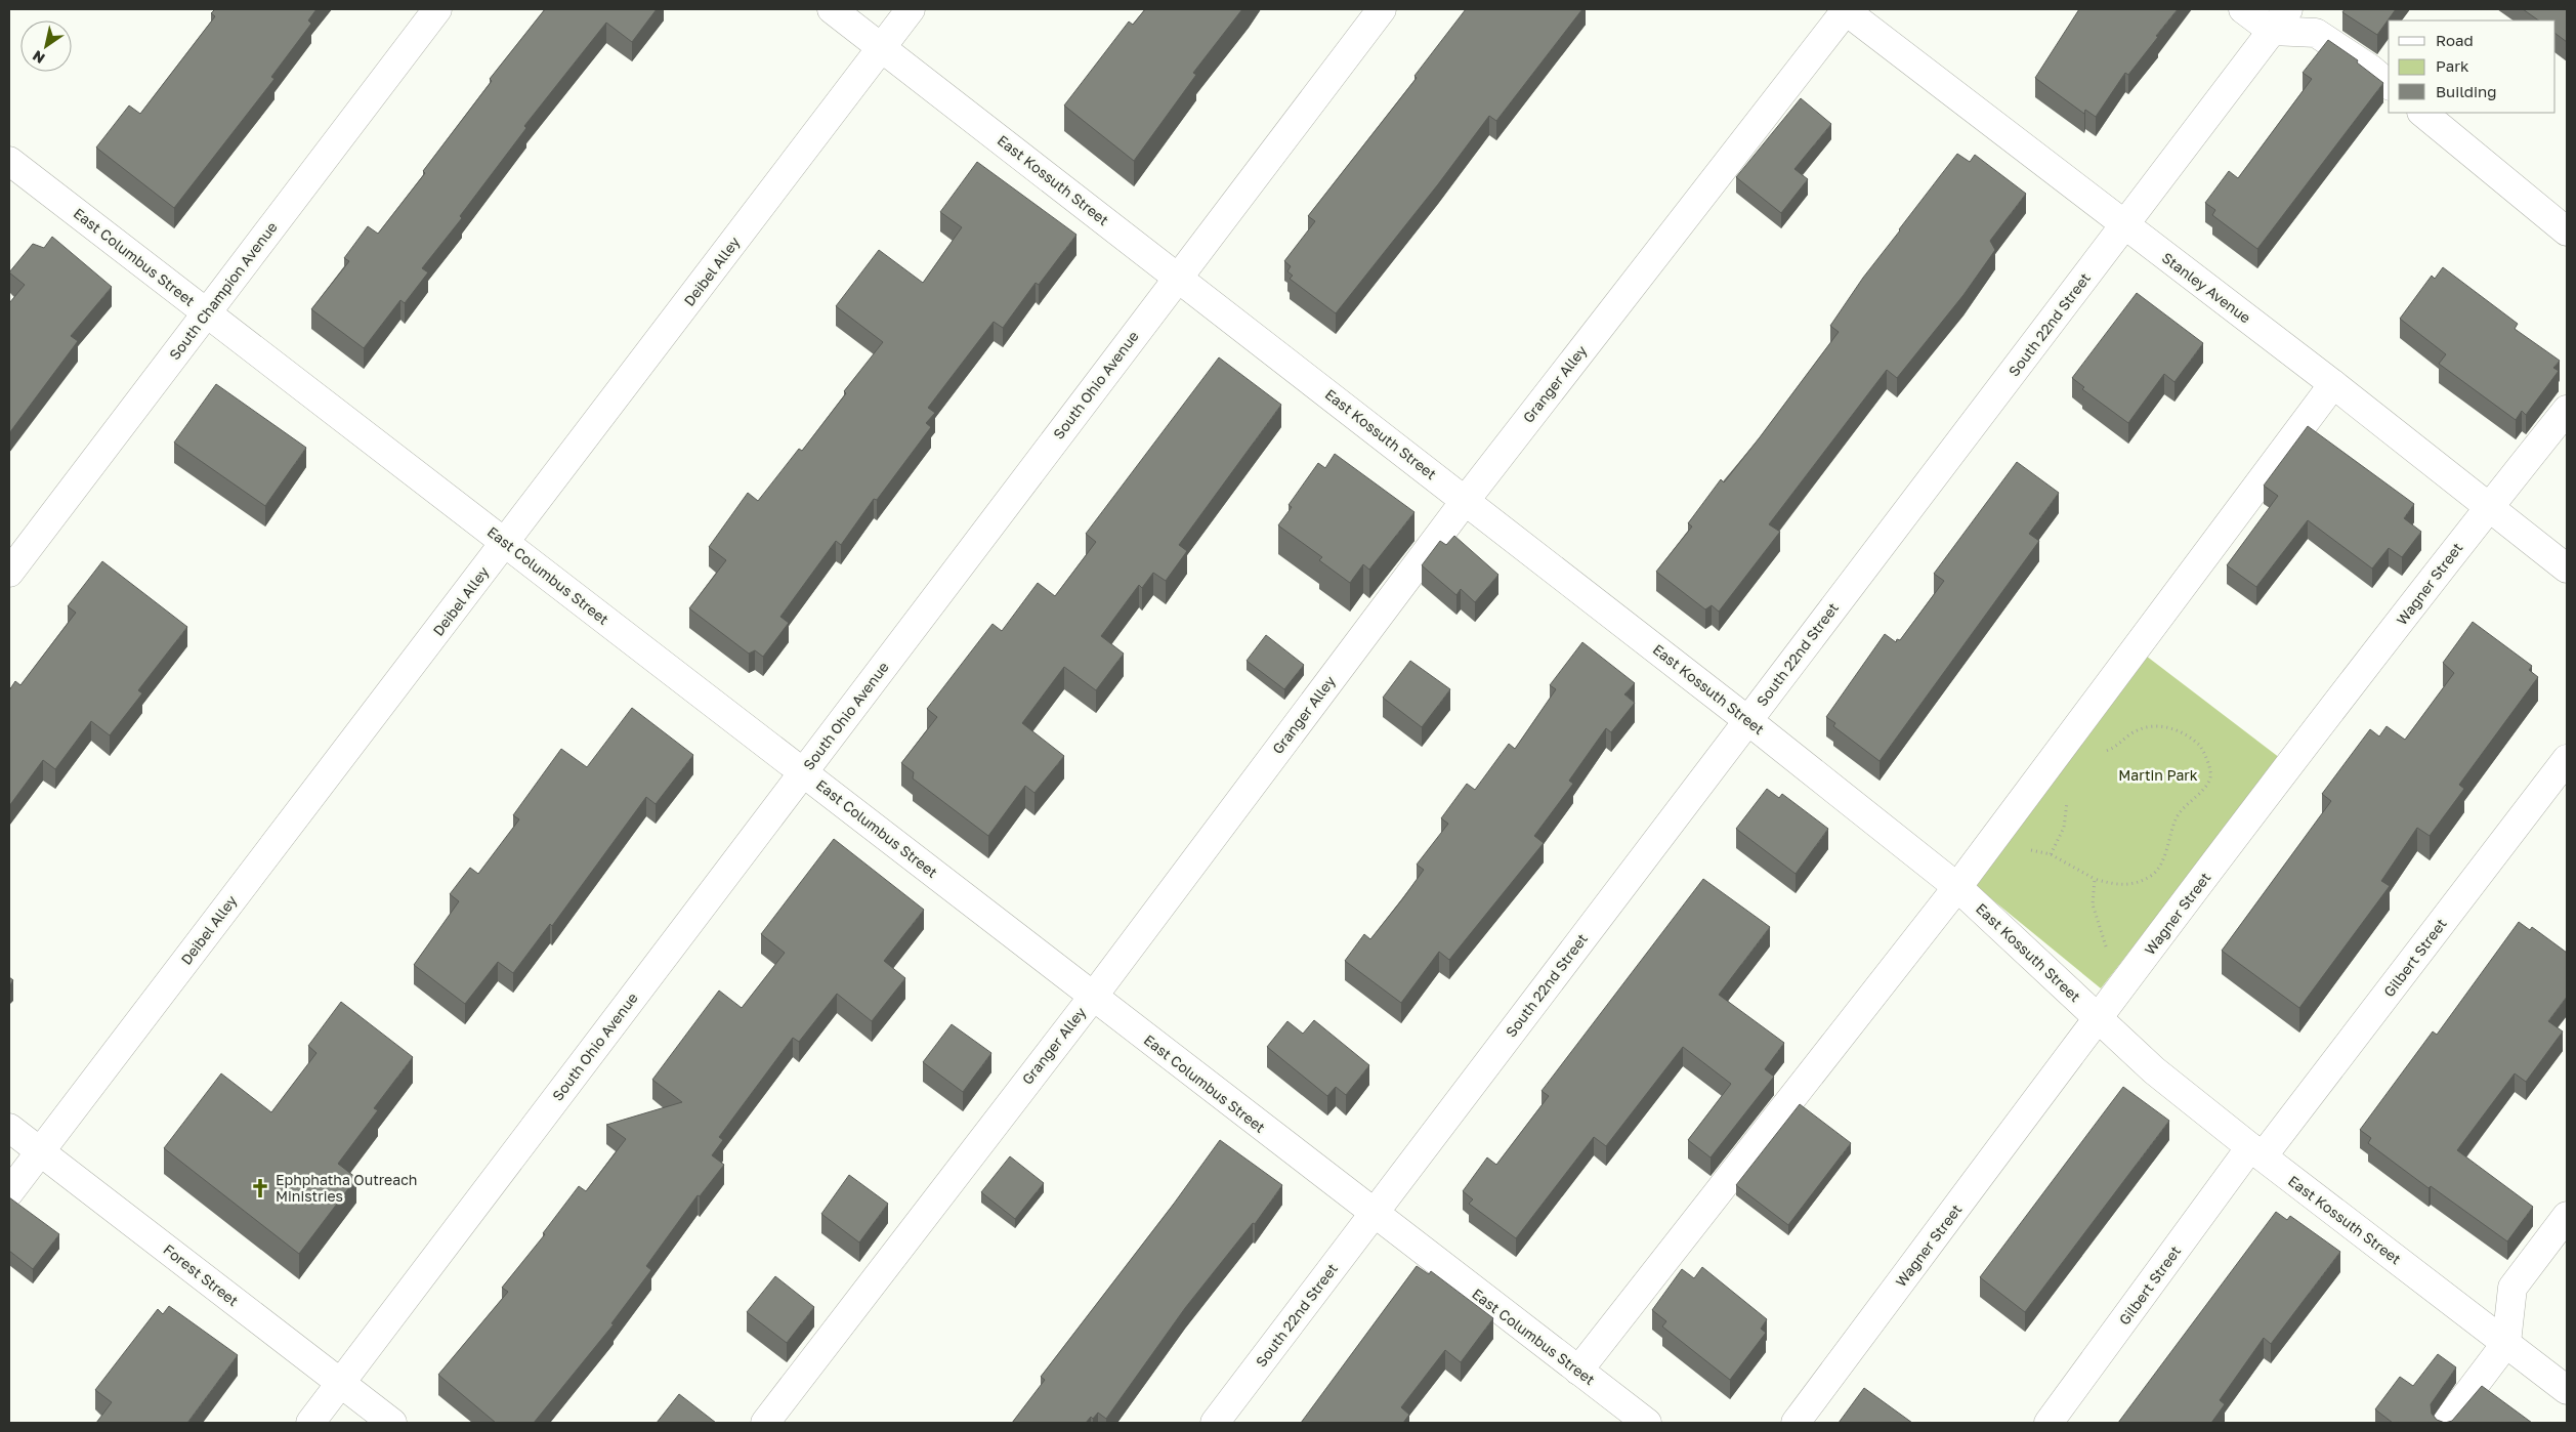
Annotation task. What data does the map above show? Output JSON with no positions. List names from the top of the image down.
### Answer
{
  "streets": {
    "street": [
      "East Kossuth Street",
      "East Columbus Street",
      "Deibel Alley",
      "Stanley Avenue",
      "South Champion Avenue",
      "South 22nd Street",
      "Granger Alley",
      "South Ohio Avenue",
      "Wagner Street",
      "Gilbert Street",
      "Forest Street"
    ]
  },
  "crossings": [
    ["East Kossuth Street", "Deibel Alley"],
    ["East Kossuth Street", "South 22nd Street"],
    ["East Kossuth Street", "Granger Alley"],
    ["East Kossuth Street", "South Ohio Avenue"],
    ["East Kossuth Street", "Wagner Street"],
    ["East Kossuth Street", "Gilbert Street"],
    ["East Columbus Street", "Deibel Alley"],
    ["East Columbus Street", "South Champion Avenue"],
    ["East Columbus Street", "South 22nd Street"],
    ["East Columbus Street", "Granger Alley"],
    ["East Columbus Street", "South Ohio Avenue"],
    ["Deibel Alley", "Forest Street"],
    ["Stanley Avenue", "South 22nd Street"],
    ["Stanley Avenue", "Granger Alley"],
    ["Stanley Avenue", "Wagner Street"],
    ["South Ohio Avenue", "Forest Street"]
  ],
  "parks": ["Martin Park"],
  "places": {
    "church": ["Ephphatha Outreach Ministries"]
  },
  "legend": ["Road", "Park", "Building"],
  "north": "bottom left"
}
